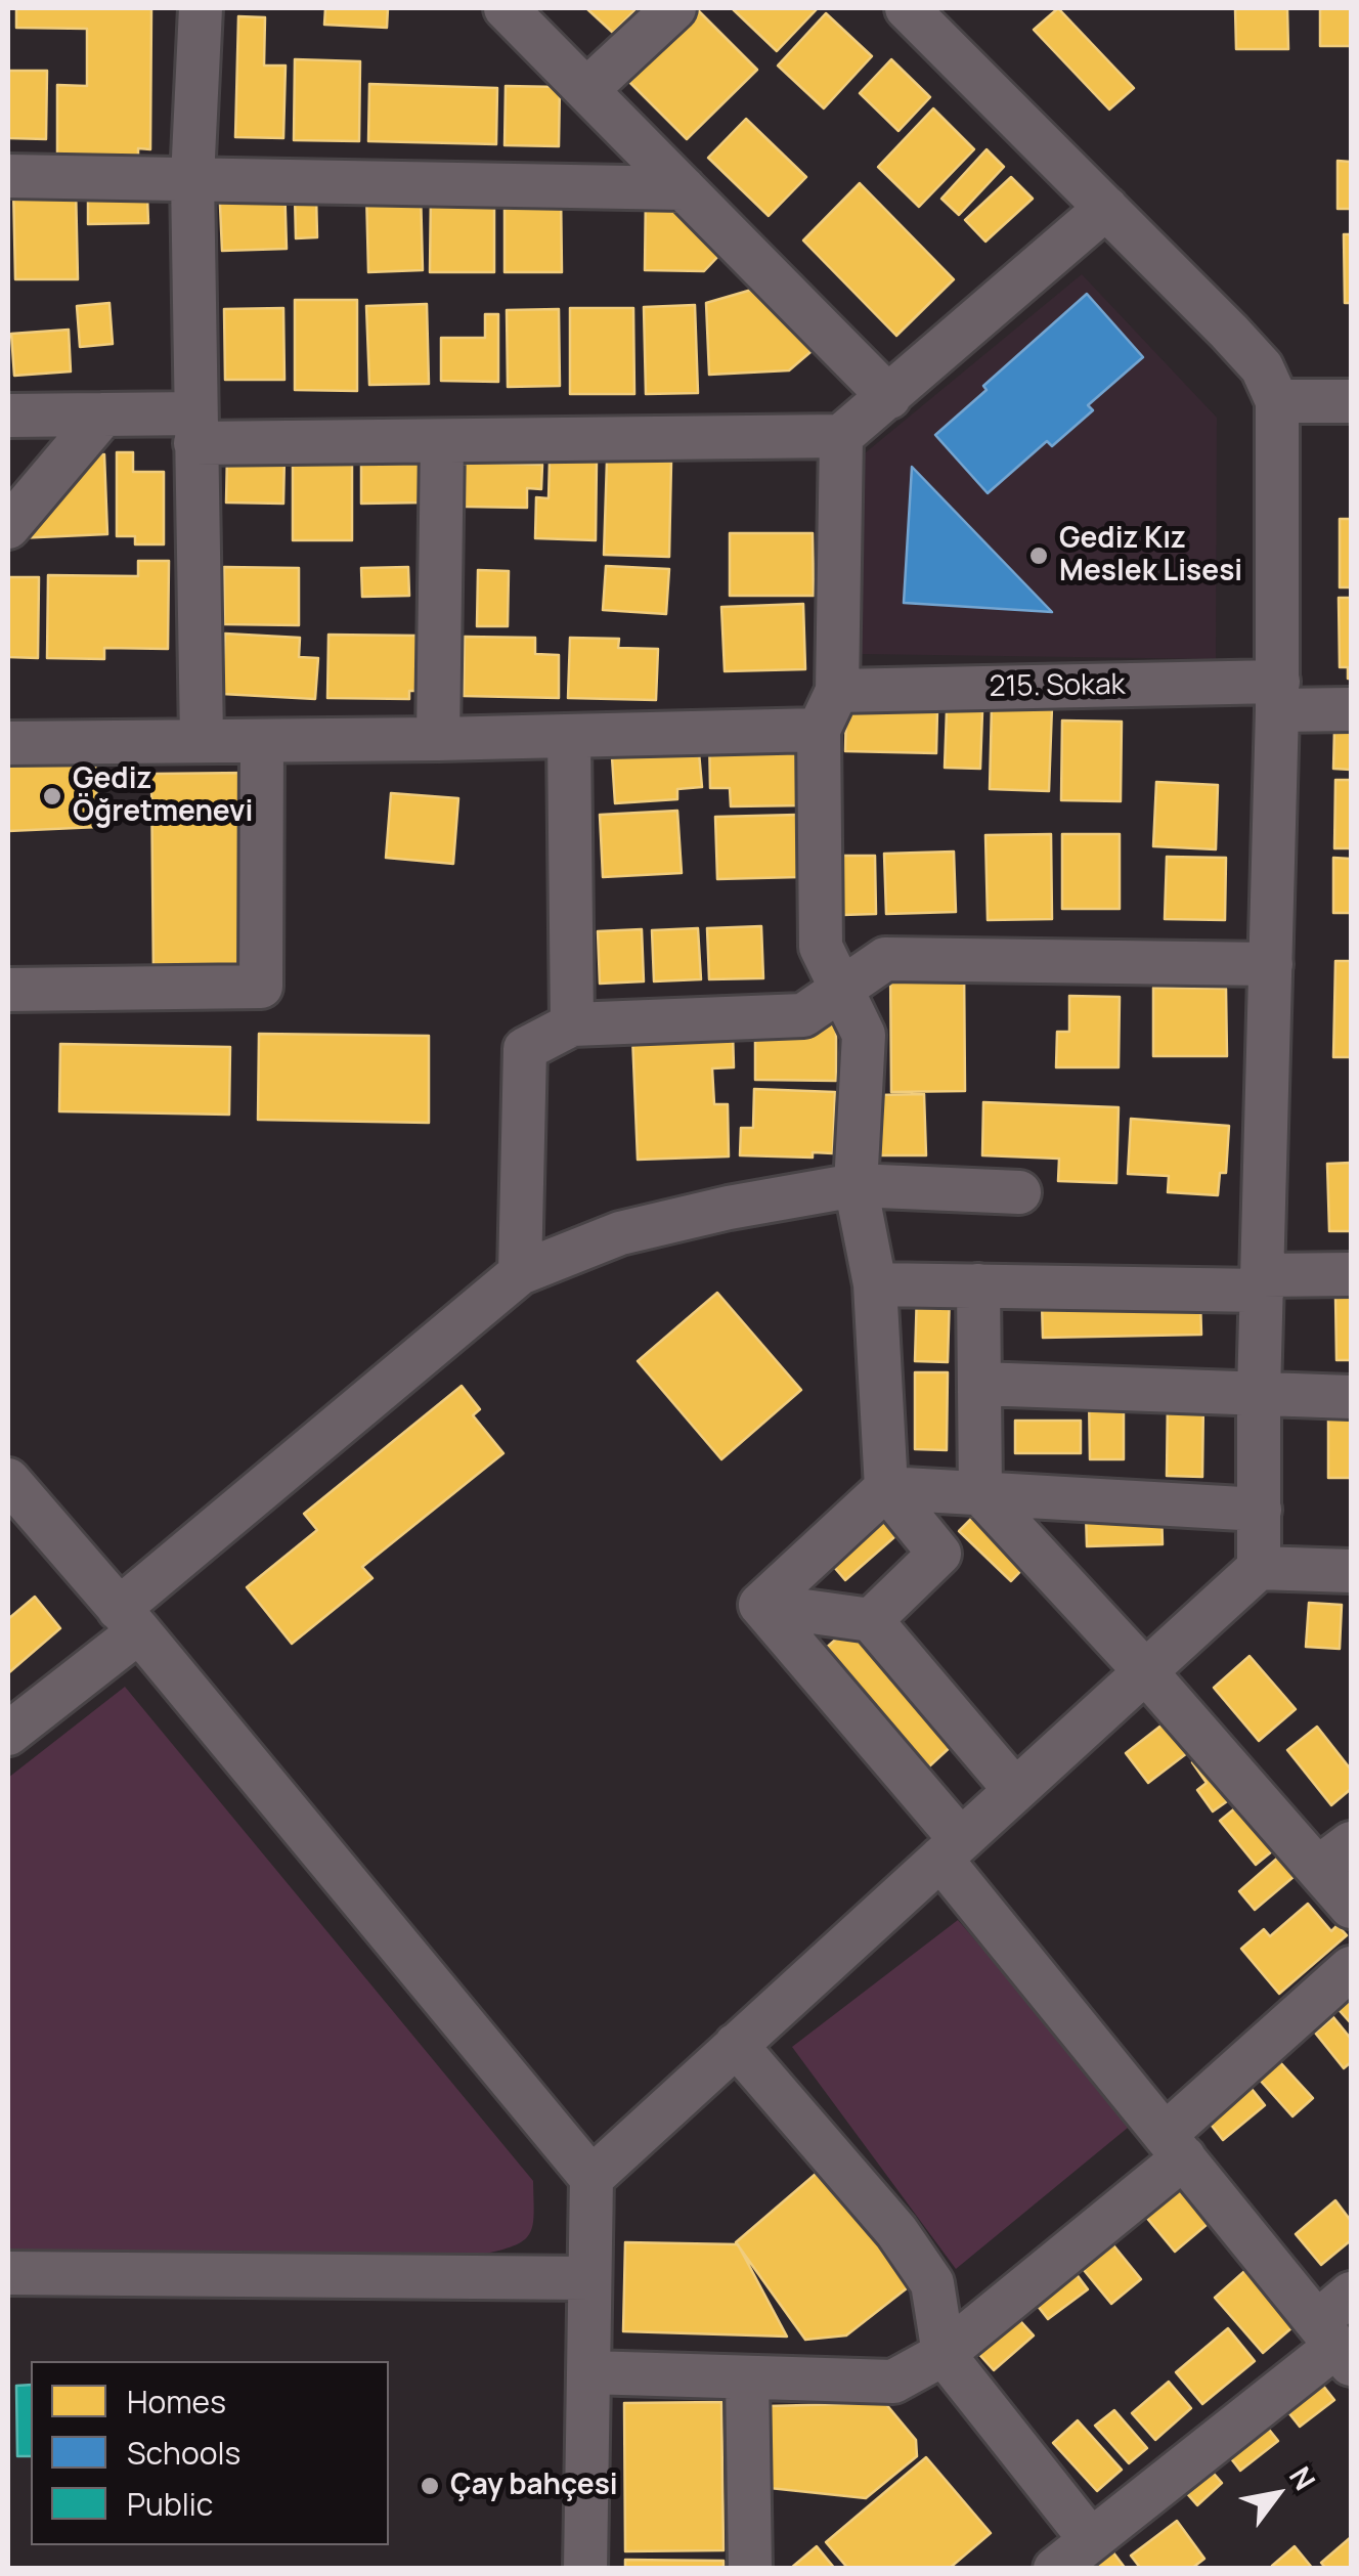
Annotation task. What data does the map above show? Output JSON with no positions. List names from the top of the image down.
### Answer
{
  "streets": {
    "street": ["215. Sokak"]
  },
  "places": ["Gediz Kız Meslek Lisesi", "Gediz Öğretmenevi", "Çay bahçesi"],
  "legend": ["Homes", "Schools", "Public"],
  "north": "top right"
}
